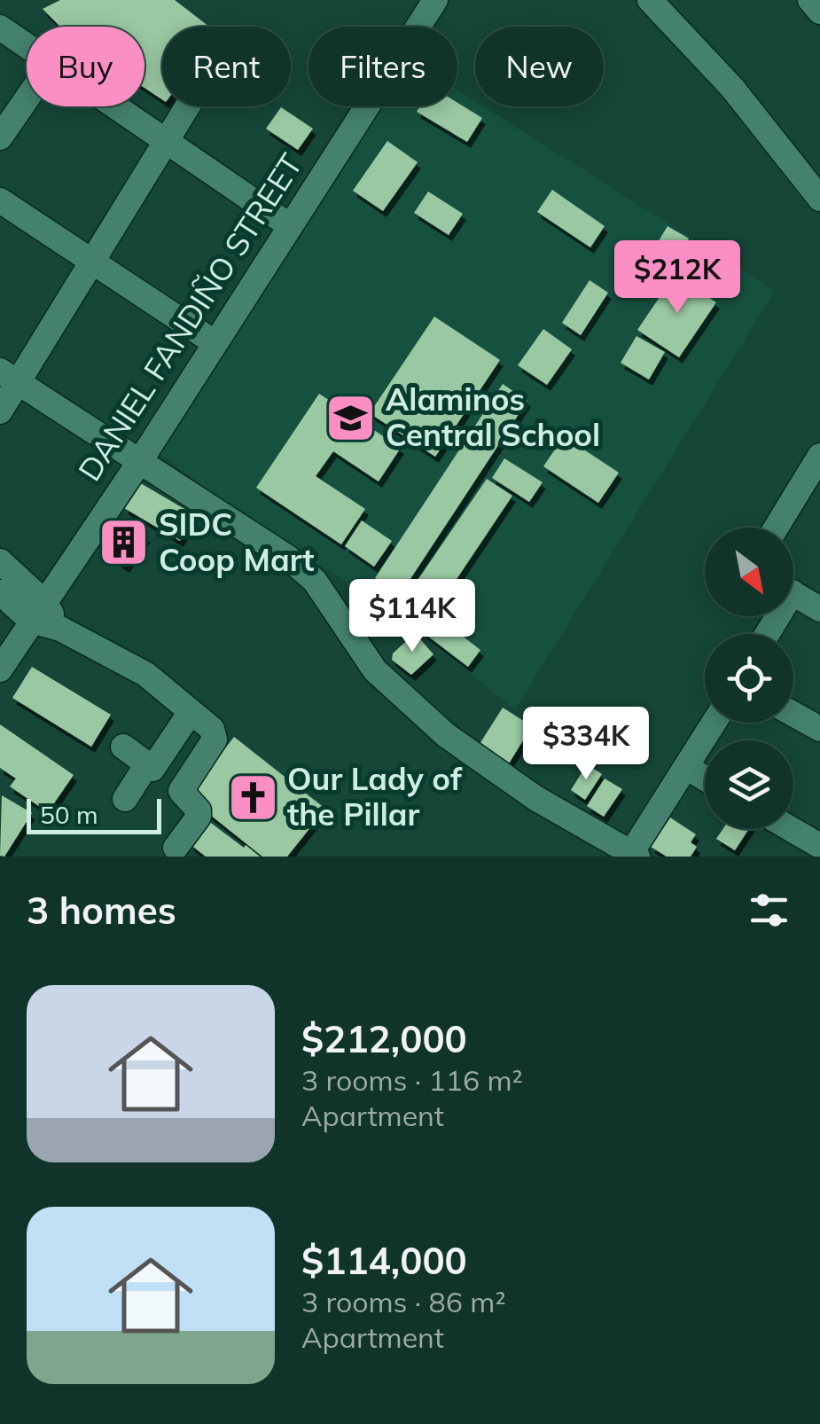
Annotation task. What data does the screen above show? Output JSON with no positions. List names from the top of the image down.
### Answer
{
  "streets": {
    "street": ["DANIEL FANDIÑO STREET"]
  },
  "places": {
    "school or university": ["Alaminos Central School"],
    "building": ["SIDC Coop Mart"],
    "church": ["Our Lady of the Pillar"]
  },
  "scale_bar": "50 m",
  "north": "bottom right",
  "page": {
    "chip": [
      "Buy",
      "Rent",
      "Filters",
      "New"
    ],
    "price": ["$212K", "$114K", "$334K"],
    "scale": "50 m",
    "heading": "3 homes",
    "list": [
      {
        "name": "$212,000",
        "note": "3 rooms · 116 m² · Apartment"
      },
      {
        "name": "$114,000",
        "note": "3 rooms · 86 m² · Apartment"
      }
    ]
  }
}
